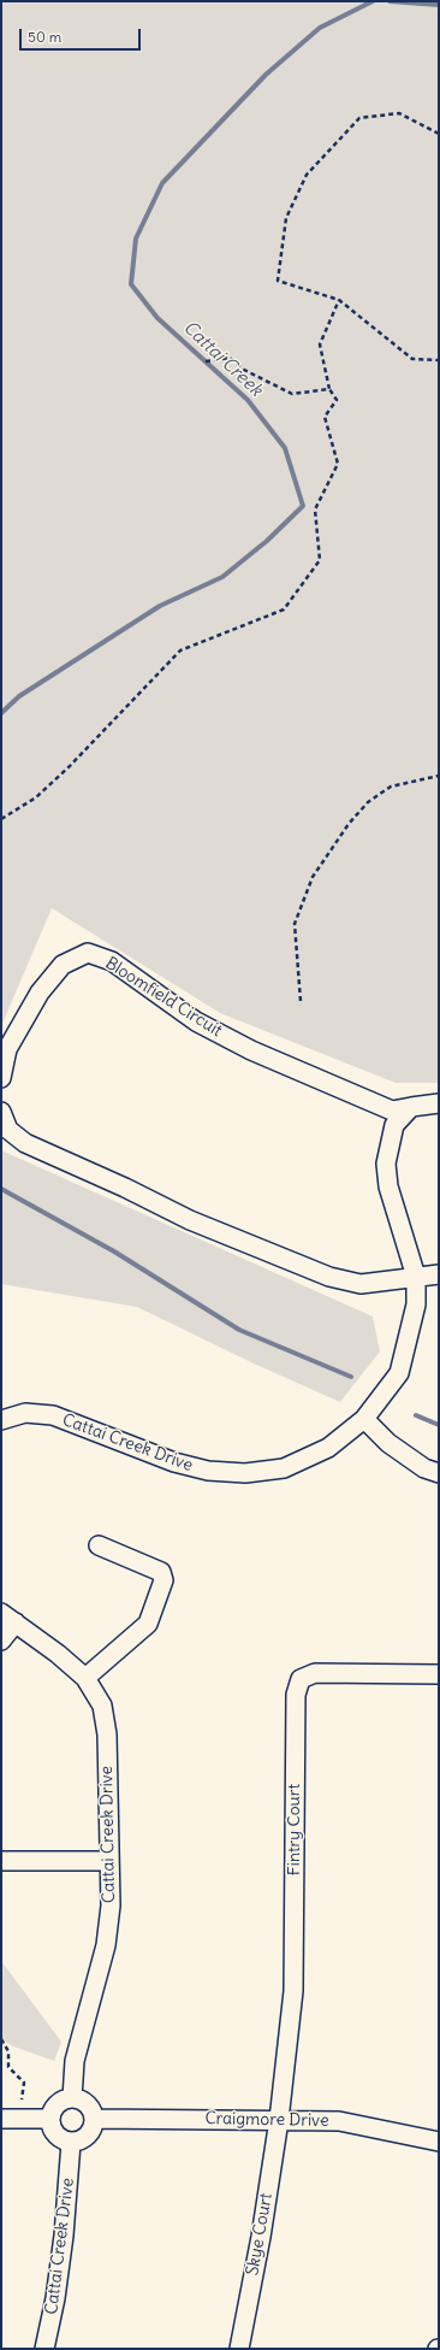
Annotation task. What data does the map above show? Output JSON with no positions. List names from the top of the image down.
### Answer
{
  "streets": {
    "street": [
      "Bloomfield Circuit",
      "Cattai Creek Drive",
      "Fintry Court",
      "Craigmore Drive",
      "Skye Court"
    ]
  },
  "crossings": [
    ["Bloomfield Circuit", "Cattai Creek Drive"],
    ["Cattai Creek Drive", "Craigmore Drive"],
    ["Fintry Court", "Craigmore Drive"],
    ["Fintry Court", "Skye Court"],
    ["Craigmore Drive", "Skye Court"]
  ],
  "water": ["Cattai Creek"],
  "scale_bar": "50 m"
}
